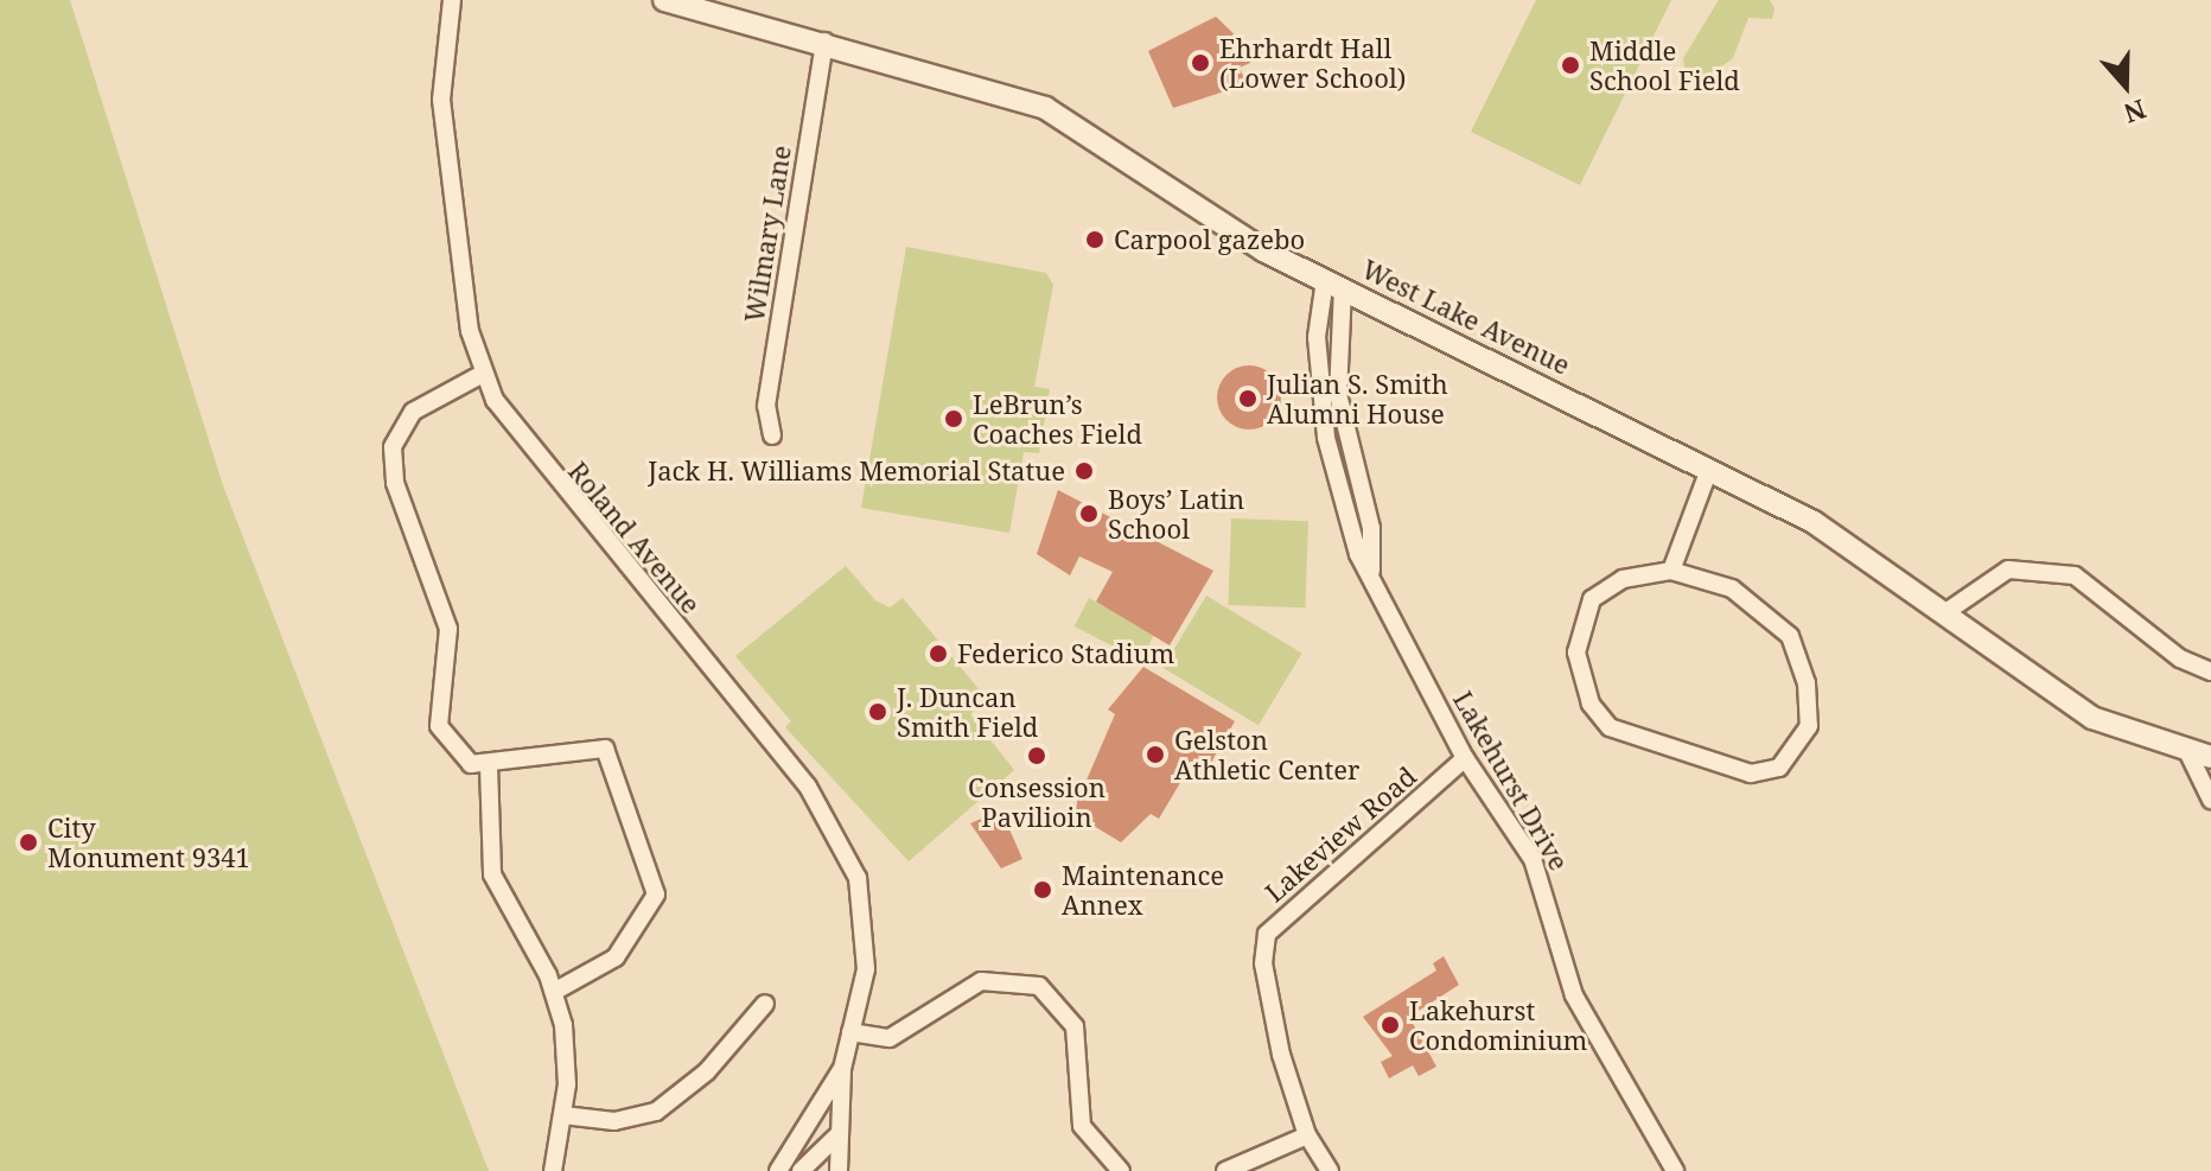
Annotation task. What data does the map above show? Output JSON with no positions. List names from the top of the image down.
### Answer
{
  "streets": {
    "street": [
      "Wilmary Lane",
      "West Lake Avenue",
      "Roland Avenue",
      "Lakehurst Drive",
      "Lakeview Road"
    ]
  },
  "crossings": [
    ["Wilmary Lane", "West Lake Avenue"],
    ["West Lake Avenue", "Lakehurst Drive"],
    ["Lakehurst Drive", "Lakeview Road"]
  ],
  "places": [
    "Ehrhardt Hall (Lower School)",
    "Middle School Field",
    "Carpool gazebo",
    "Julian S. Smith Alumni House",
    "LeBrun’s Coaches Field",
    "Jack H. Williams Memorial Statue",
    "Boys’ Latin School",
    "Federico Stadium",
    "J. Duncan Smith Field",
    "Gelston Athletic Center",
    "Consession Pavilioin",
    "City Monument 9341",
    "Maintenance Annex",
    "Lakehurst Condominium"
  ],
  "north": "bottom"
}
